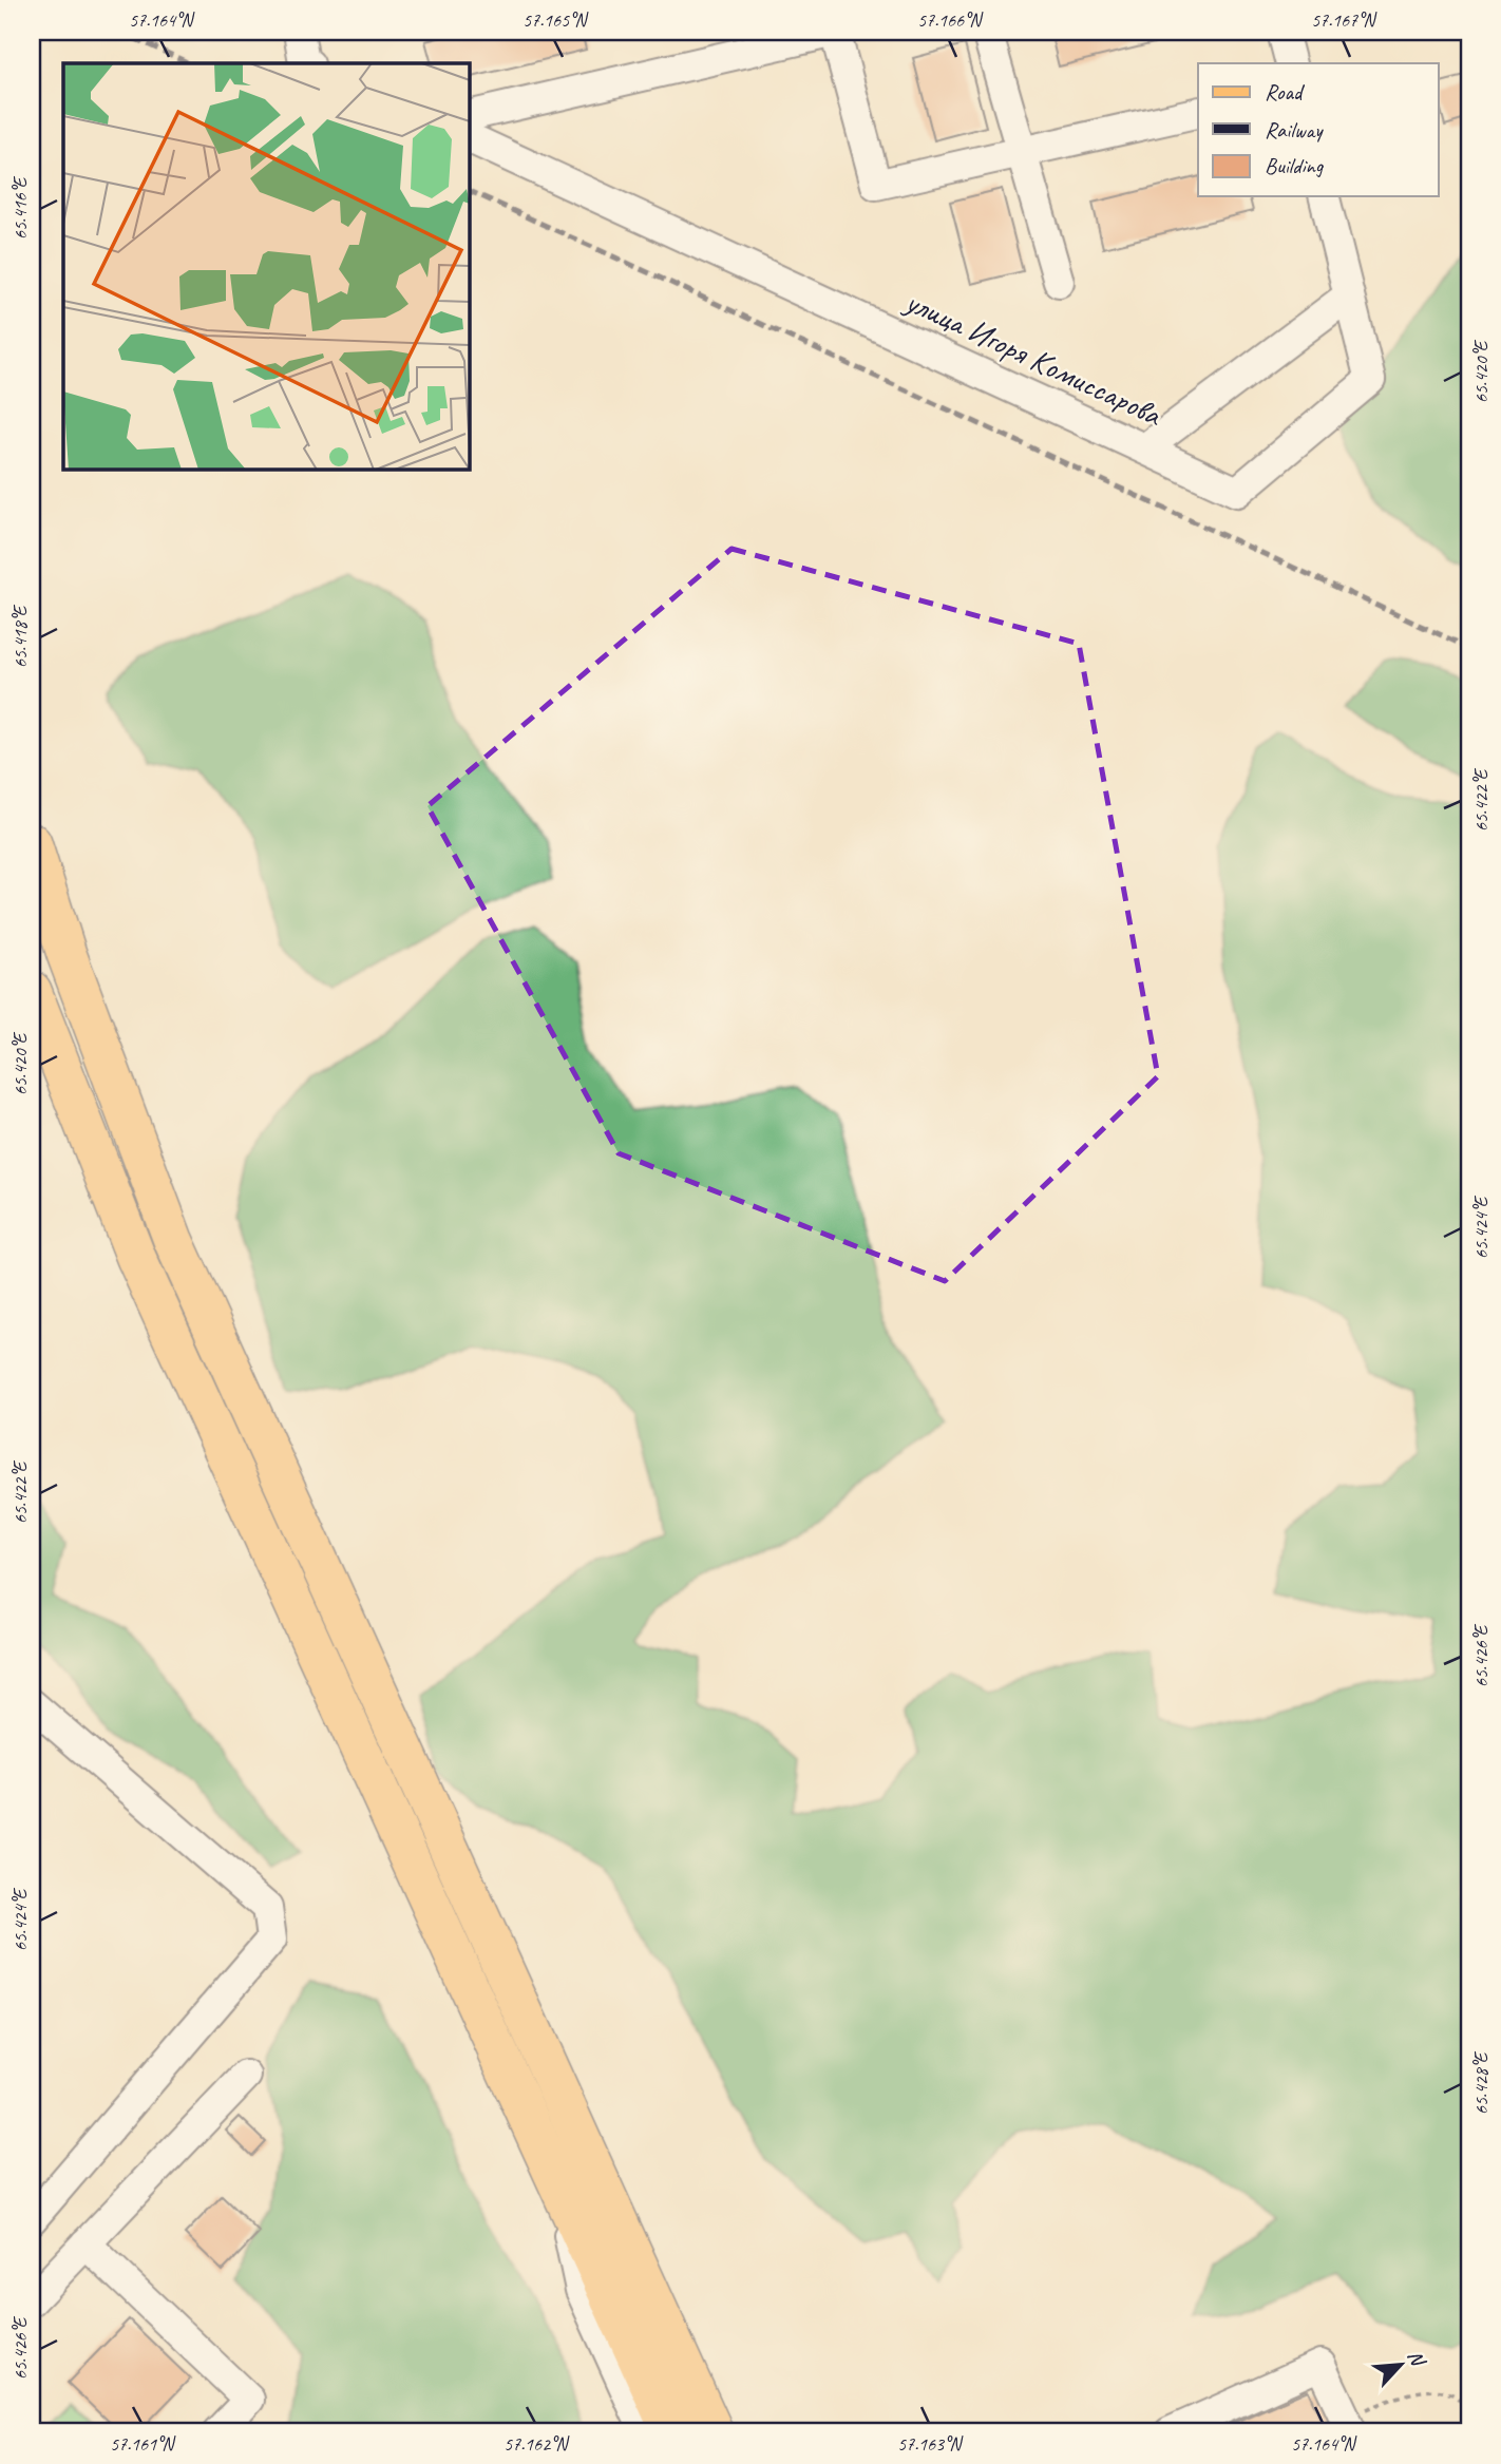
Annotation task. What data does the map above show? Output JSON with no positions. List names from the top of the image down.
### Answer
{
  "streets": {
    "street": ["улица Игоря Комиссарова"]
  },
  "legend": ["Road", "Railway", "Building"],
  "north": "top right",
  "coordinates": [
    "57.164°N",
    "57.165°N",
    "57.166°N",
    "57.167°N",
    "65.416°E",
    "65.420°E",
    "65.418°E",
    "65.422°E",
    "65.424°E",
    "65.426°E",
    "65.428°E",
    "57.161°N",
    "57.162°N",
    "57.163°N"
  ]
}
